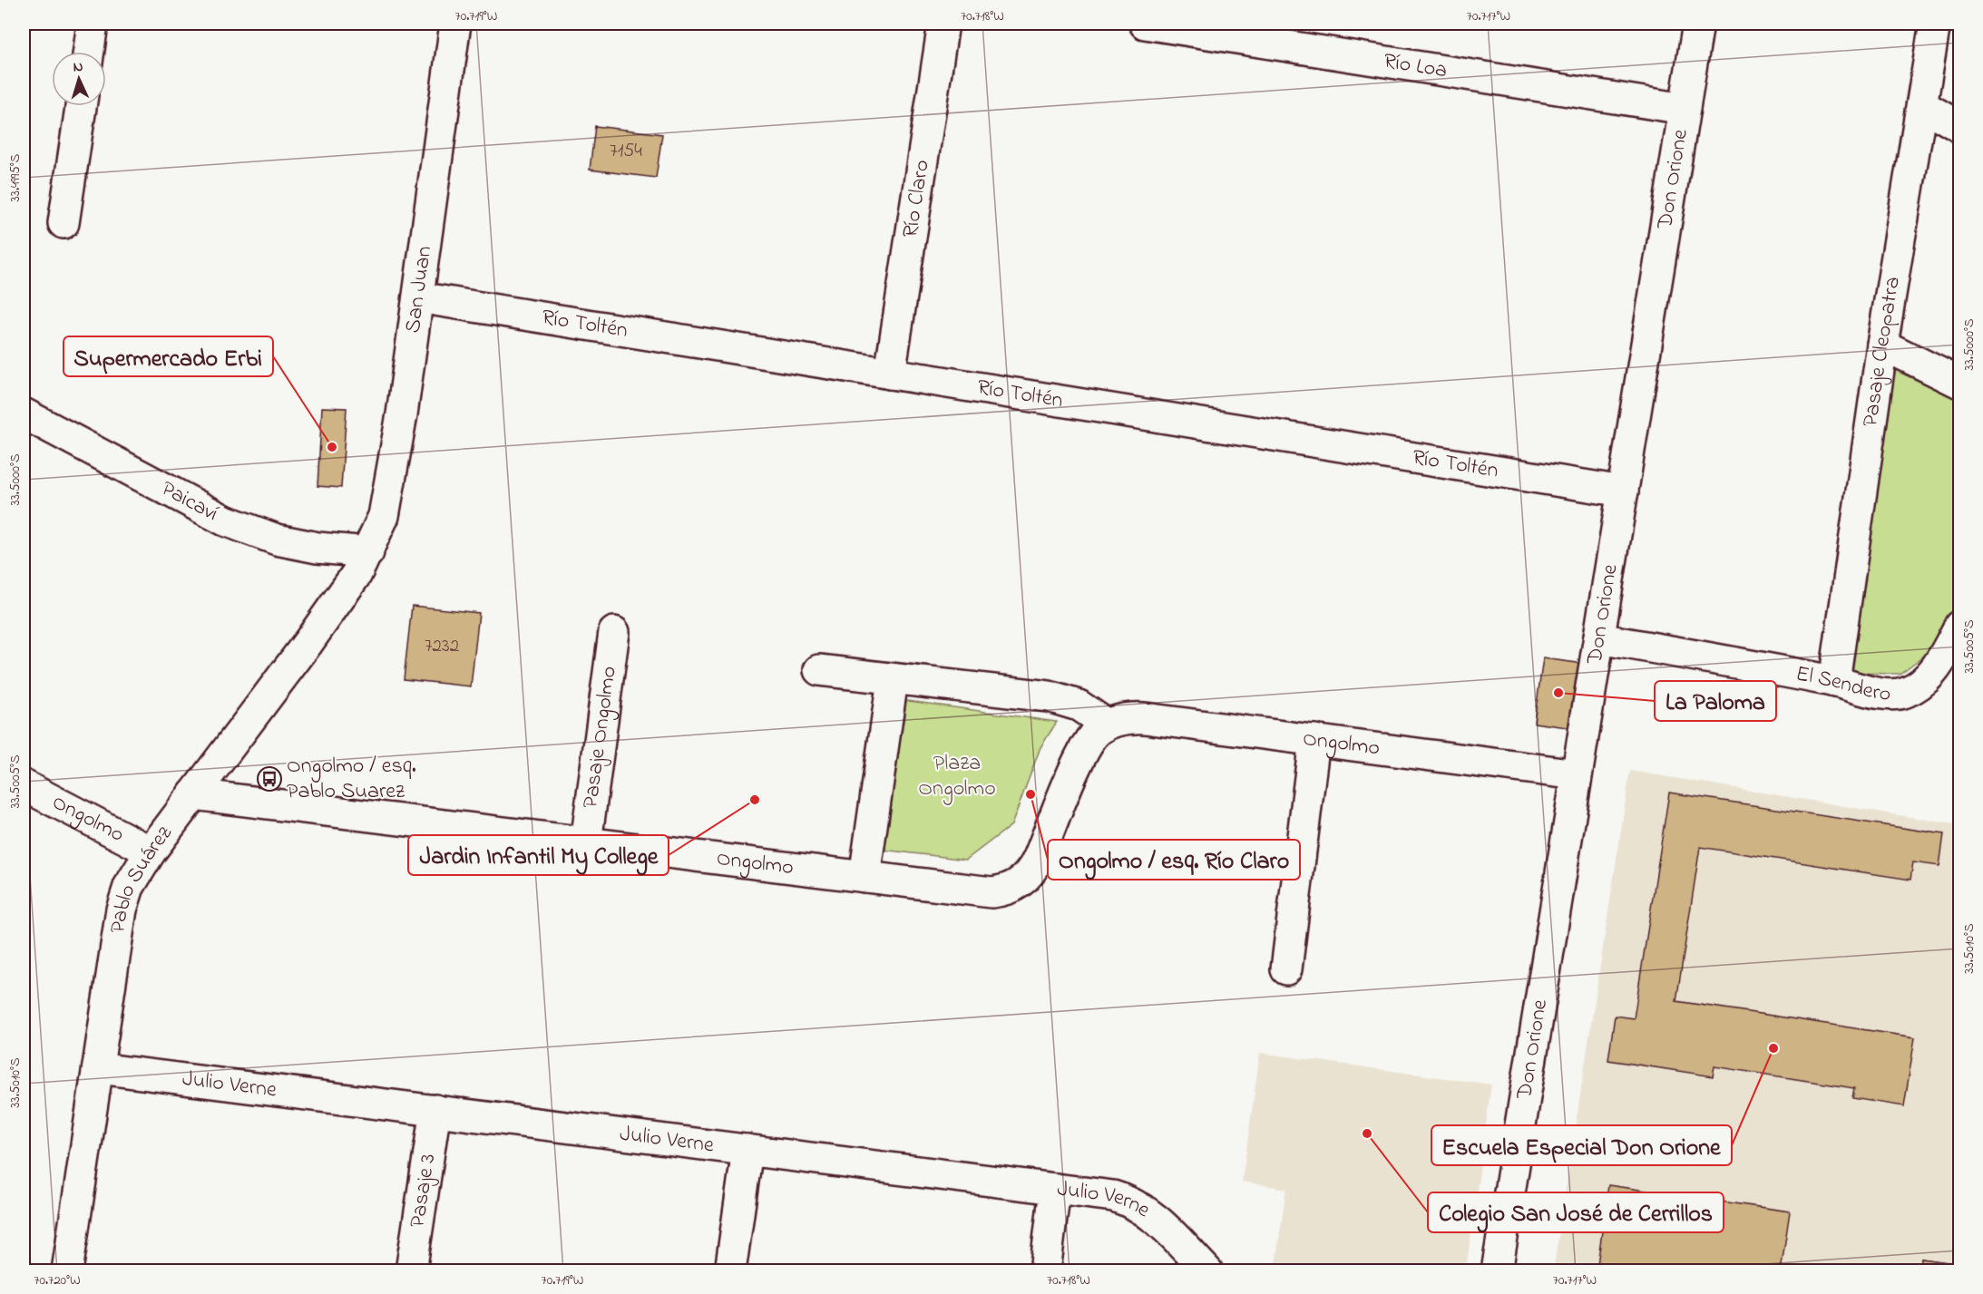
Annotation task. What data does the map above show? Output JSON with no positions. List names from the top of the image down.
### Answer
{
  "streets": {
    "street": [
      "Río Loa",
      "Don Orione",
      "Río Claro",
      "San Juan",
      "Río Toltén",
      "Pasaje Cleopatra",
      "Paicaví",
      "El Sendero",
      "Pasaje Ongolmo",
      "Ongolmo",
      "Pablo Suárez",
      "Julio Verne",
      "Pasaje 3"
    ]
  },
  "crossings": [
    ["Río Loa", "Don Orione"],
    ["Don Orione", "Río Toltén"],
    ["Don Orione", "El Sendero"],
    ["Don Orione", "Ongolmo"],
    ["Río Claro", "Río Toltén"],
    ["San Juan", "Río Toltén"],
    ["San Juan", "Paicaví"],
    ["San Juan", "Pablo Suárez"],
    ["Pasaje Cleopatra", "El Sendero"],
    ["Paicaví", "Pablo Suárez"],
    ["Pasaje Ongolmo", "Ongolmo"],
    ["Ongolmo", "Pablo Suárez"],
    ["Pablo Suárez", "Julio Verne"],
    ["Julio Verne", "Pasaje 3"]
  ],
  "parks": ["Plaza Ongolmo"],
  "places": {
    "other": [
      "Supermercado Erbi",
      "La Paloma",
      "Ongolmo / esq. Río Claro",
      "Jardin Infantil My College",
      "Escuela Especial Don Orione",
      "Colegio San José de Cerrillos"
    ],
    "bus stop": ["Ongolmo / esq. Pablo Suarez"]
  },
  "house_numbers": ["7154", "7232"],
  "north": "top",
  "coordinates": [
    "70.719°W",
    "70.718°W",
    "70.717°W",
    "33.4995°S",
    "33.5000°S",
    "33.5005°S",
    "33.5010°S",
    "70.720°W"
  ]
}
